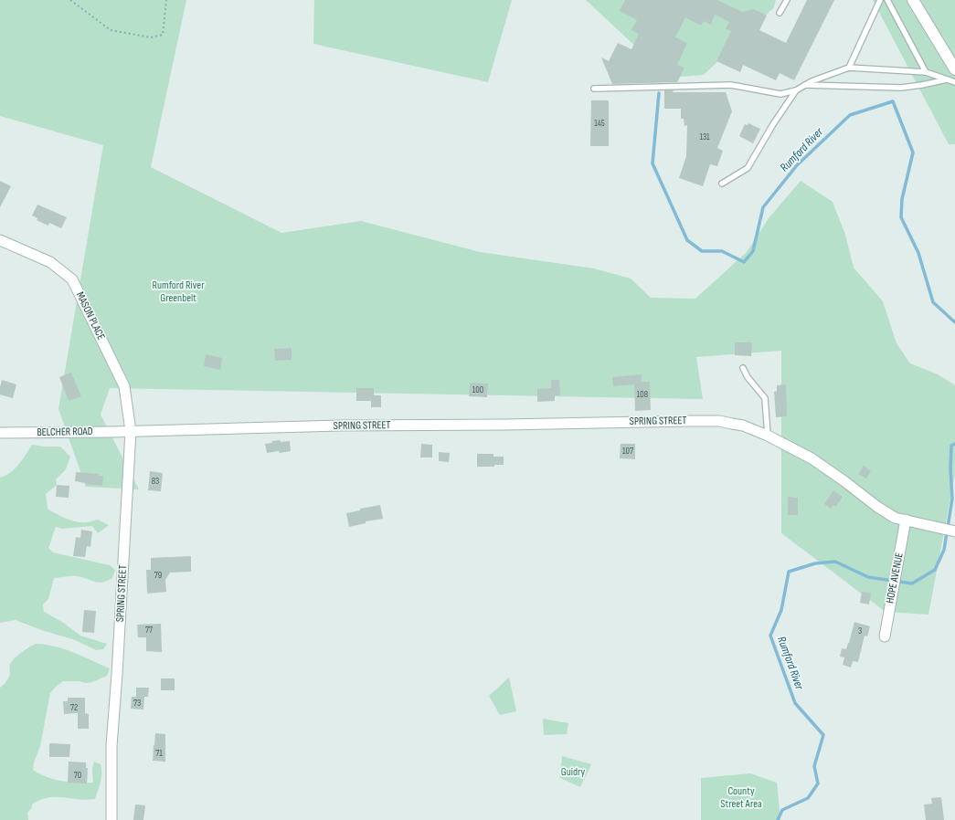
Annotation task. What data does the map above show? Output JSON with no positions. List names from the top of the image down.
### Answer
{
  "streets": {
    "street": [
      "MASON PLACE",
      "SPRING STREET",
      "BELCHER ROAD",
      "HOPE AVENUE"
    ]
  },
  "crossings": [
    ["MASON PLACE", "SPRING STREET"],
    ["MASON PLACE", "BELCHER ROAD"],
    ["SPRING STREET", "BELCHER ROAD"],
    ["SPRING STREET", "HOPE AVENUE"]
  ],
  "water": ["Rumford River"],
  "parks": ["Rumford River Greenbelt", "Guidry", "County Street Area"],
  "house_numbers": [
    "145",
    "131",
    "100",
    "108",
    "107",
    "83",
    "79",
    "77",
    "3",
    "73",
    "72",
    "71",
    "70"
  ]
}
